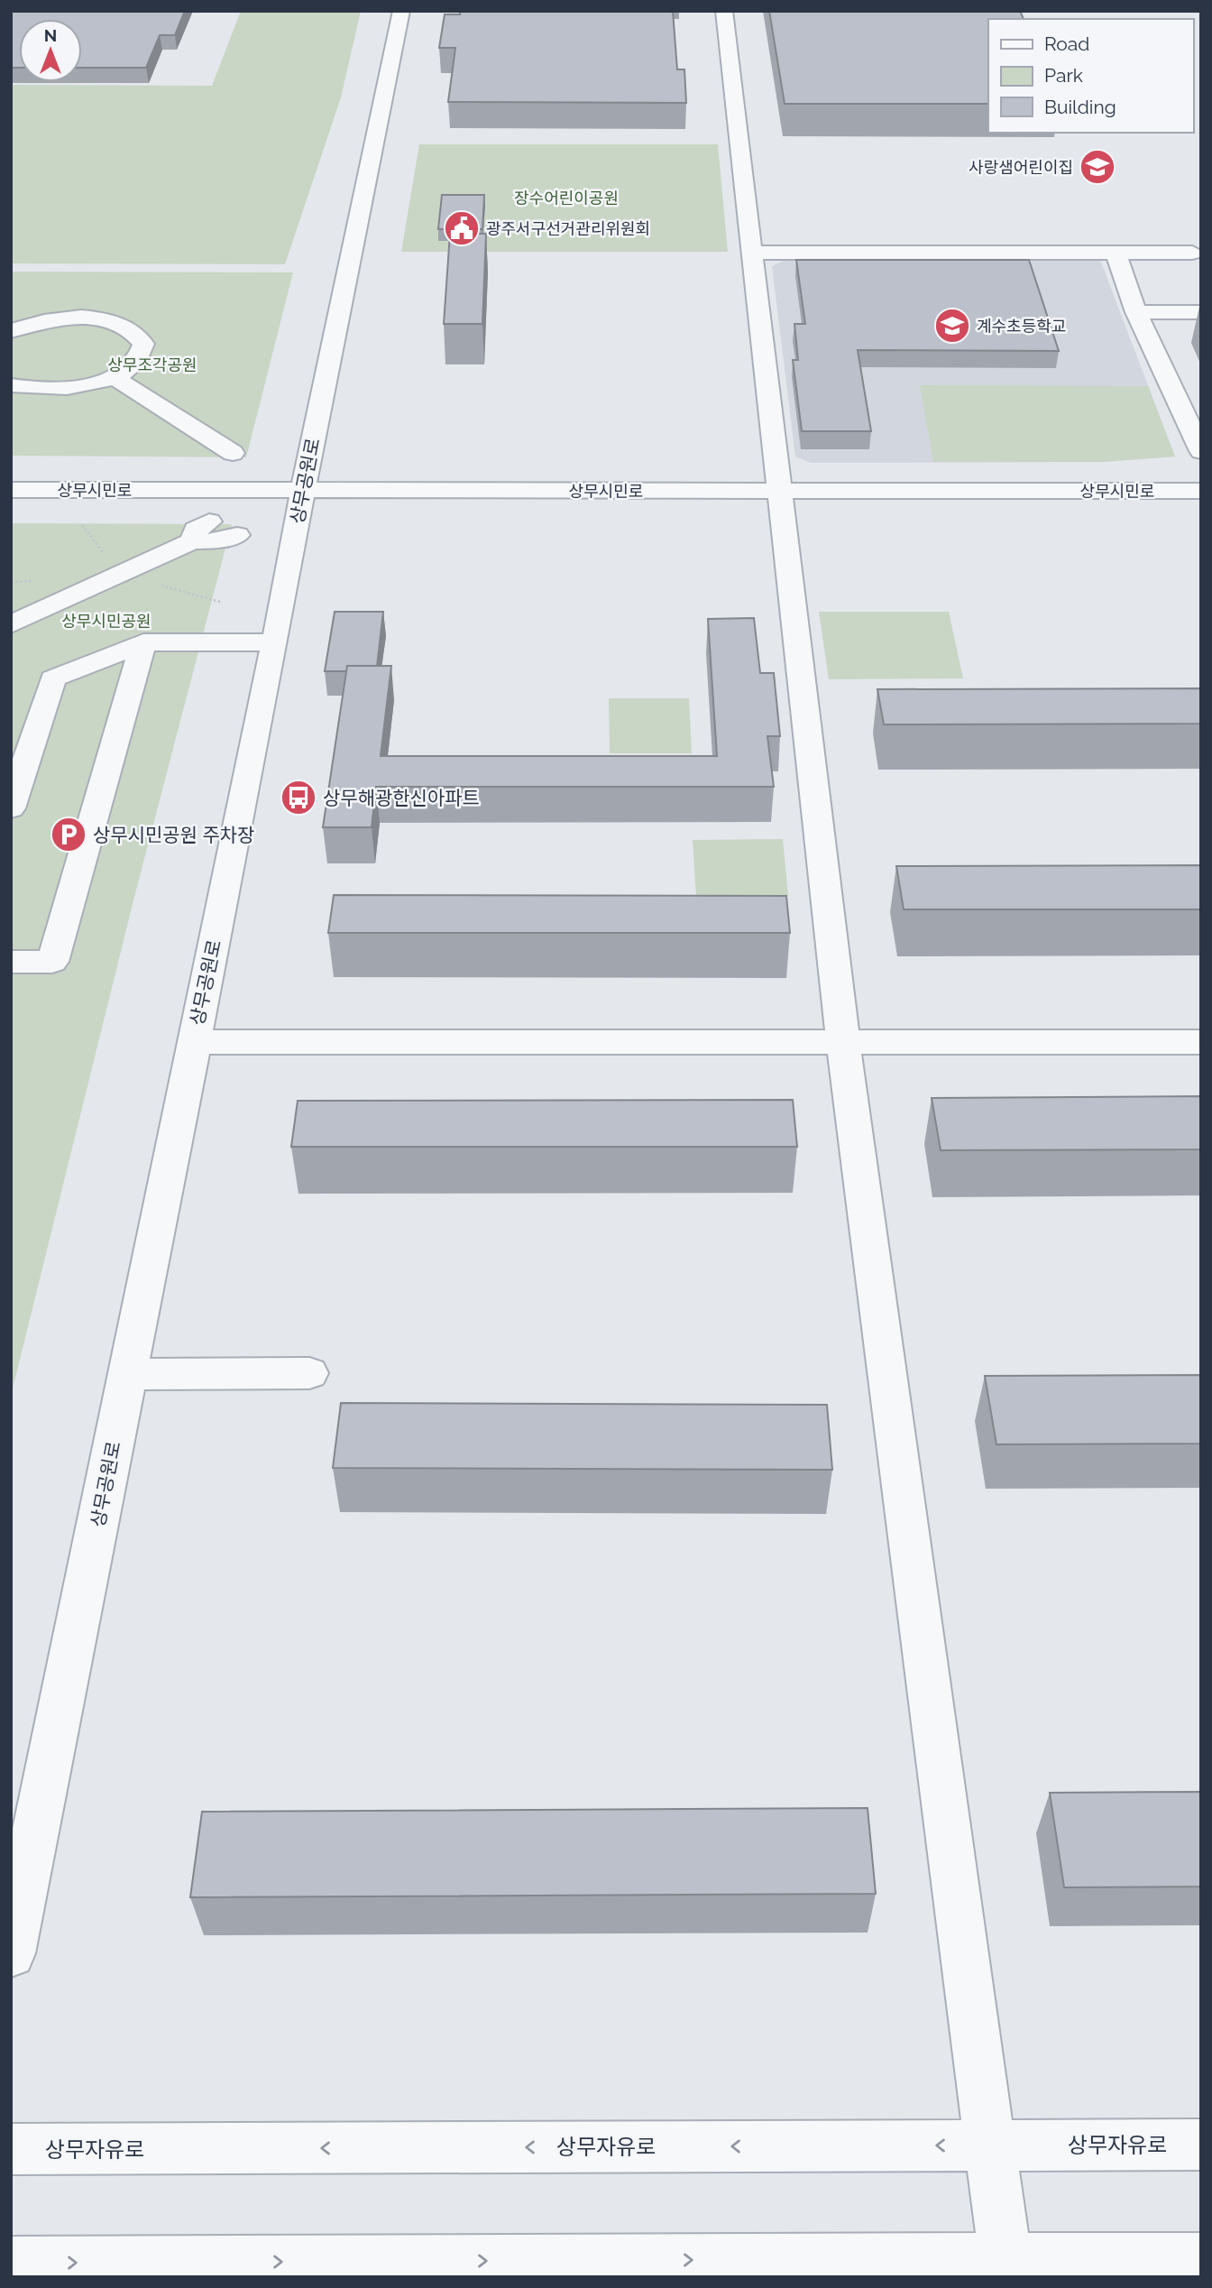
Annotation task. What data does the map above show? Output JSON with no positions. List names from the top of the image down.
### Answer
{
  "streets": {
    "street": ["상무공원로", "상무시민로", "상무자유로"]
  },
  "crossings": [
    ["상무공원로", "상무시민로"]
  ],
  "parks": ["장수어린이공원", "상무조각공원", "상무시민공원"],
  "places": {
    "school or university": ["사랑샘어린이집", "계수초등학교"],
    "public building": ["광주서구선거관리위원회"],
    "bus stop": ["상무해광한신아파트"],
    "parking": ["상무시민공원 주차장"]
  },
  "legend": ["Road", "Park", "Building"],
  "north": "top"
}
